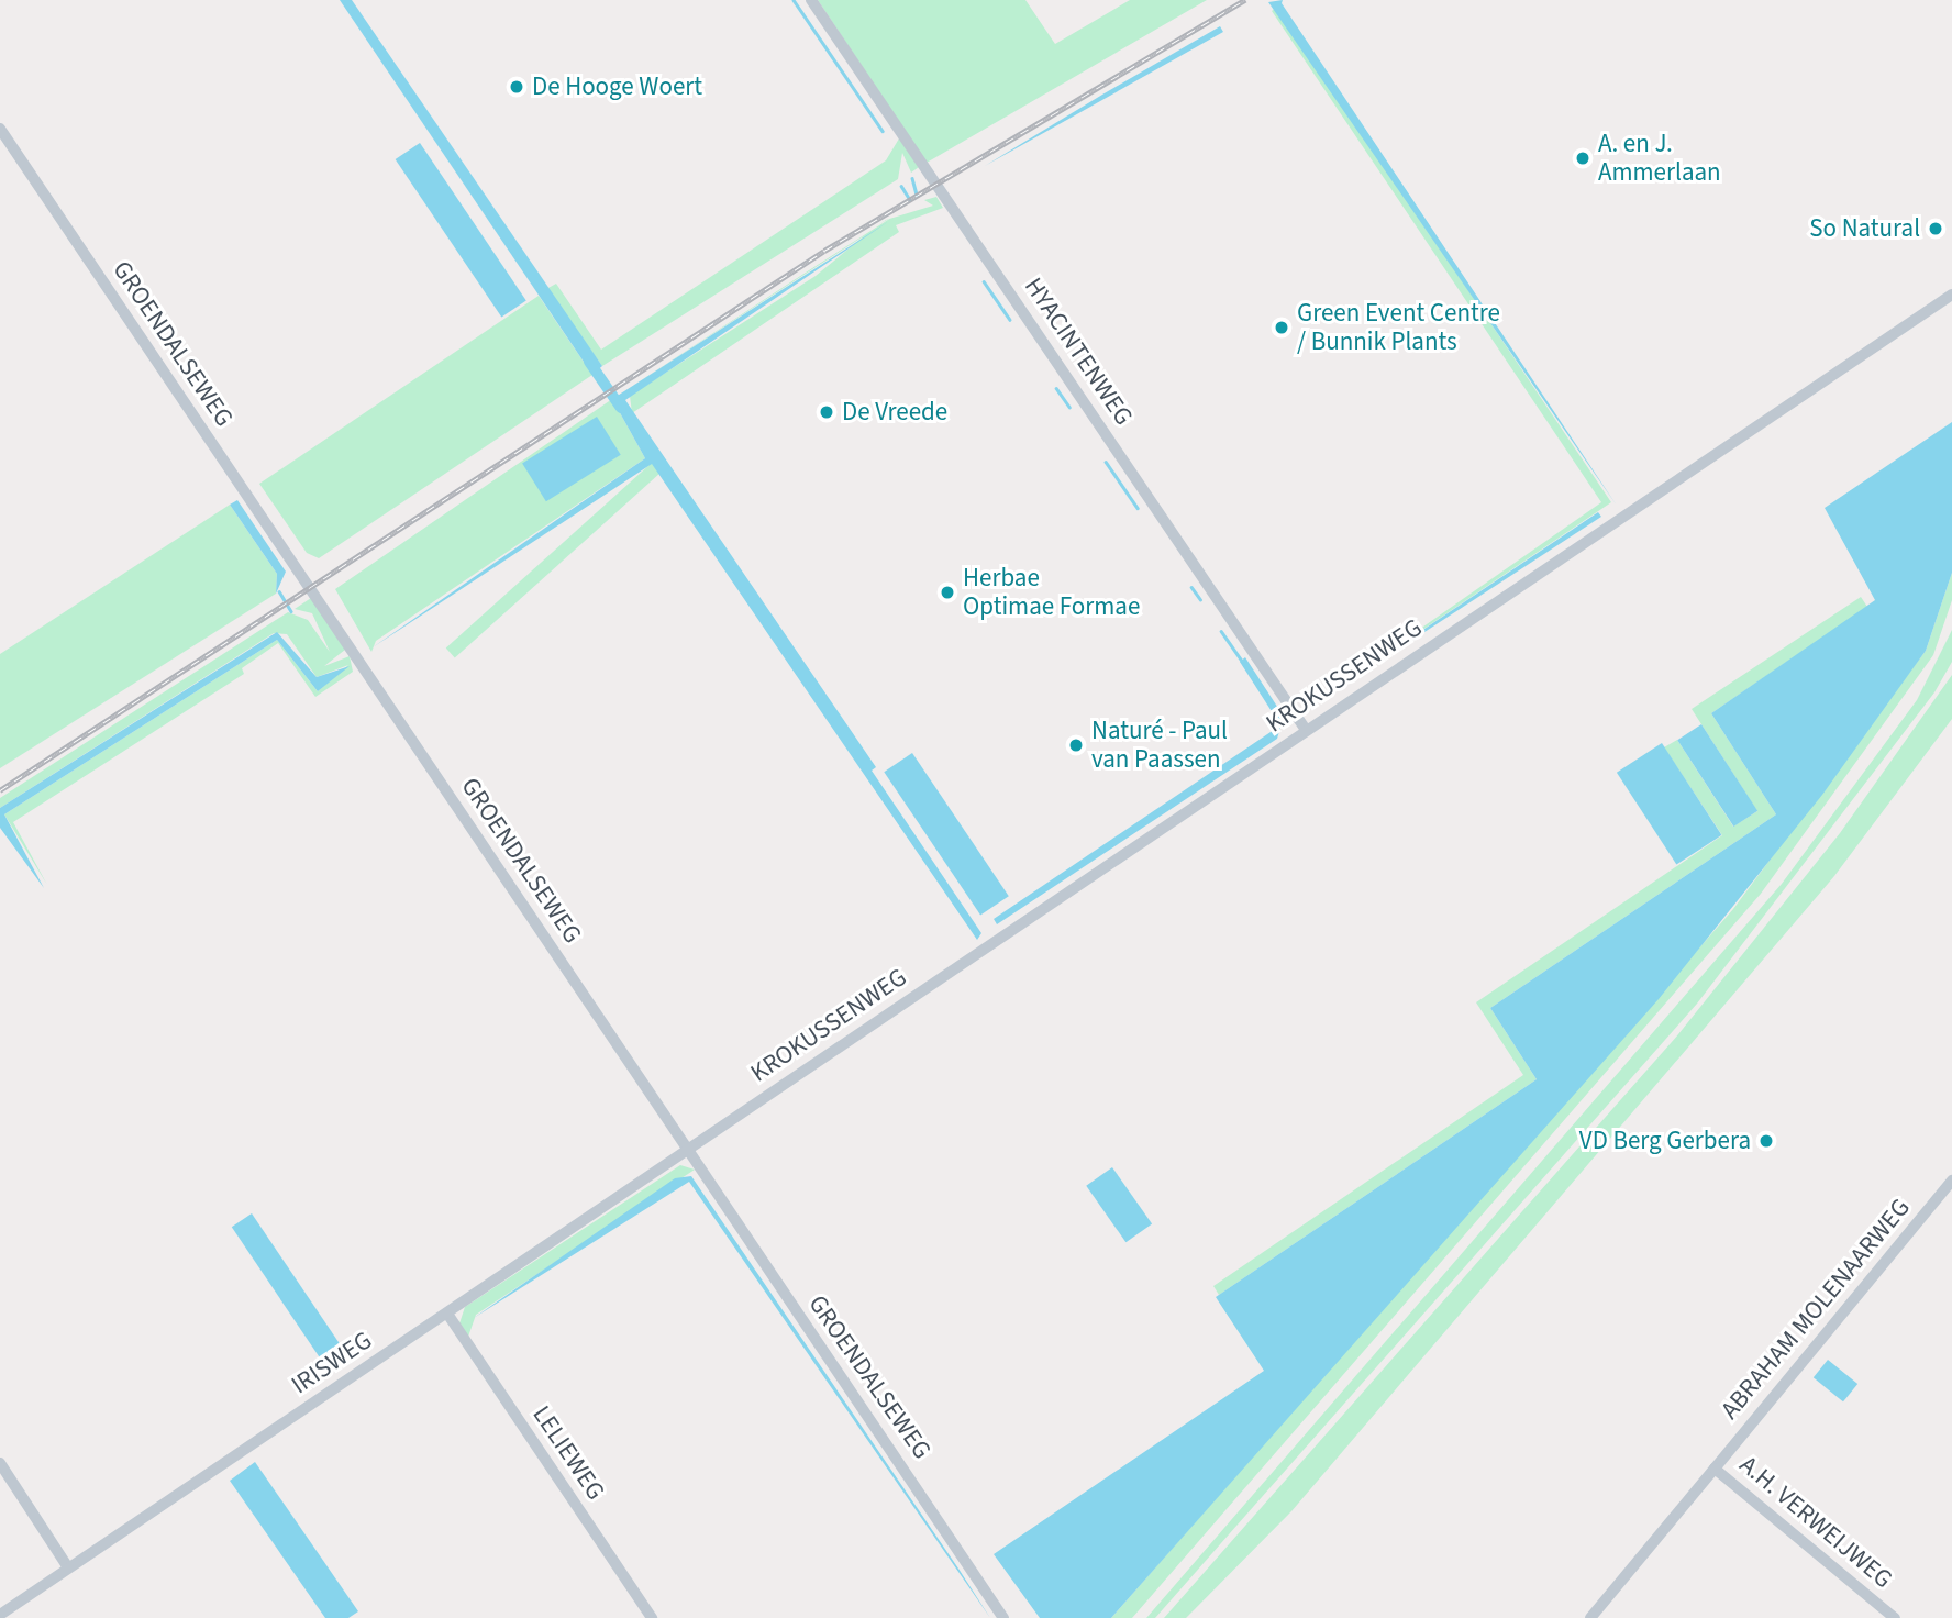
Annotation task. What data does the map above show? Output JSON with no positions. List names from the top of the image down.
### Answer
{
  "streets": {
    "street": [
      "GROENDALSEWEG",
      "HYACINTENWEG",
      "KROKUSSENWEG",
      "ABRAHAM MOLENAARWEG",
      "IRISWEG",
      "LELIEWEG",
      "A.H. VERWEIJWEG"
    ]
  },
  "crossings": [
    ["GROENDALSEWEG", "KROKUSSENWEG"],
    ["GROENDALSEWEG", "IRISWEG"],
    ["HYACINTENWEG", "KROKUSSENWEG"],
    ["KROKUSSENWEG", "IRISWEG"],
    ["ABRAHAM MOLENAARWEG", "A.H. VERWEIJWEG"],
    ["IRISWEG", "LELIEWEG"]
  ],
  "places": [
    "De Hooge Woert",
    "A. en J. Ammerlaan",
    "So Natural",
    "Green Event Centre / Bunnik Plants",
    "De Vreede",
    "Herbae Optimae Formae",
    "Naturé - Paul van Paassen",
    "VD Berg Gerbera"
  ]
}
